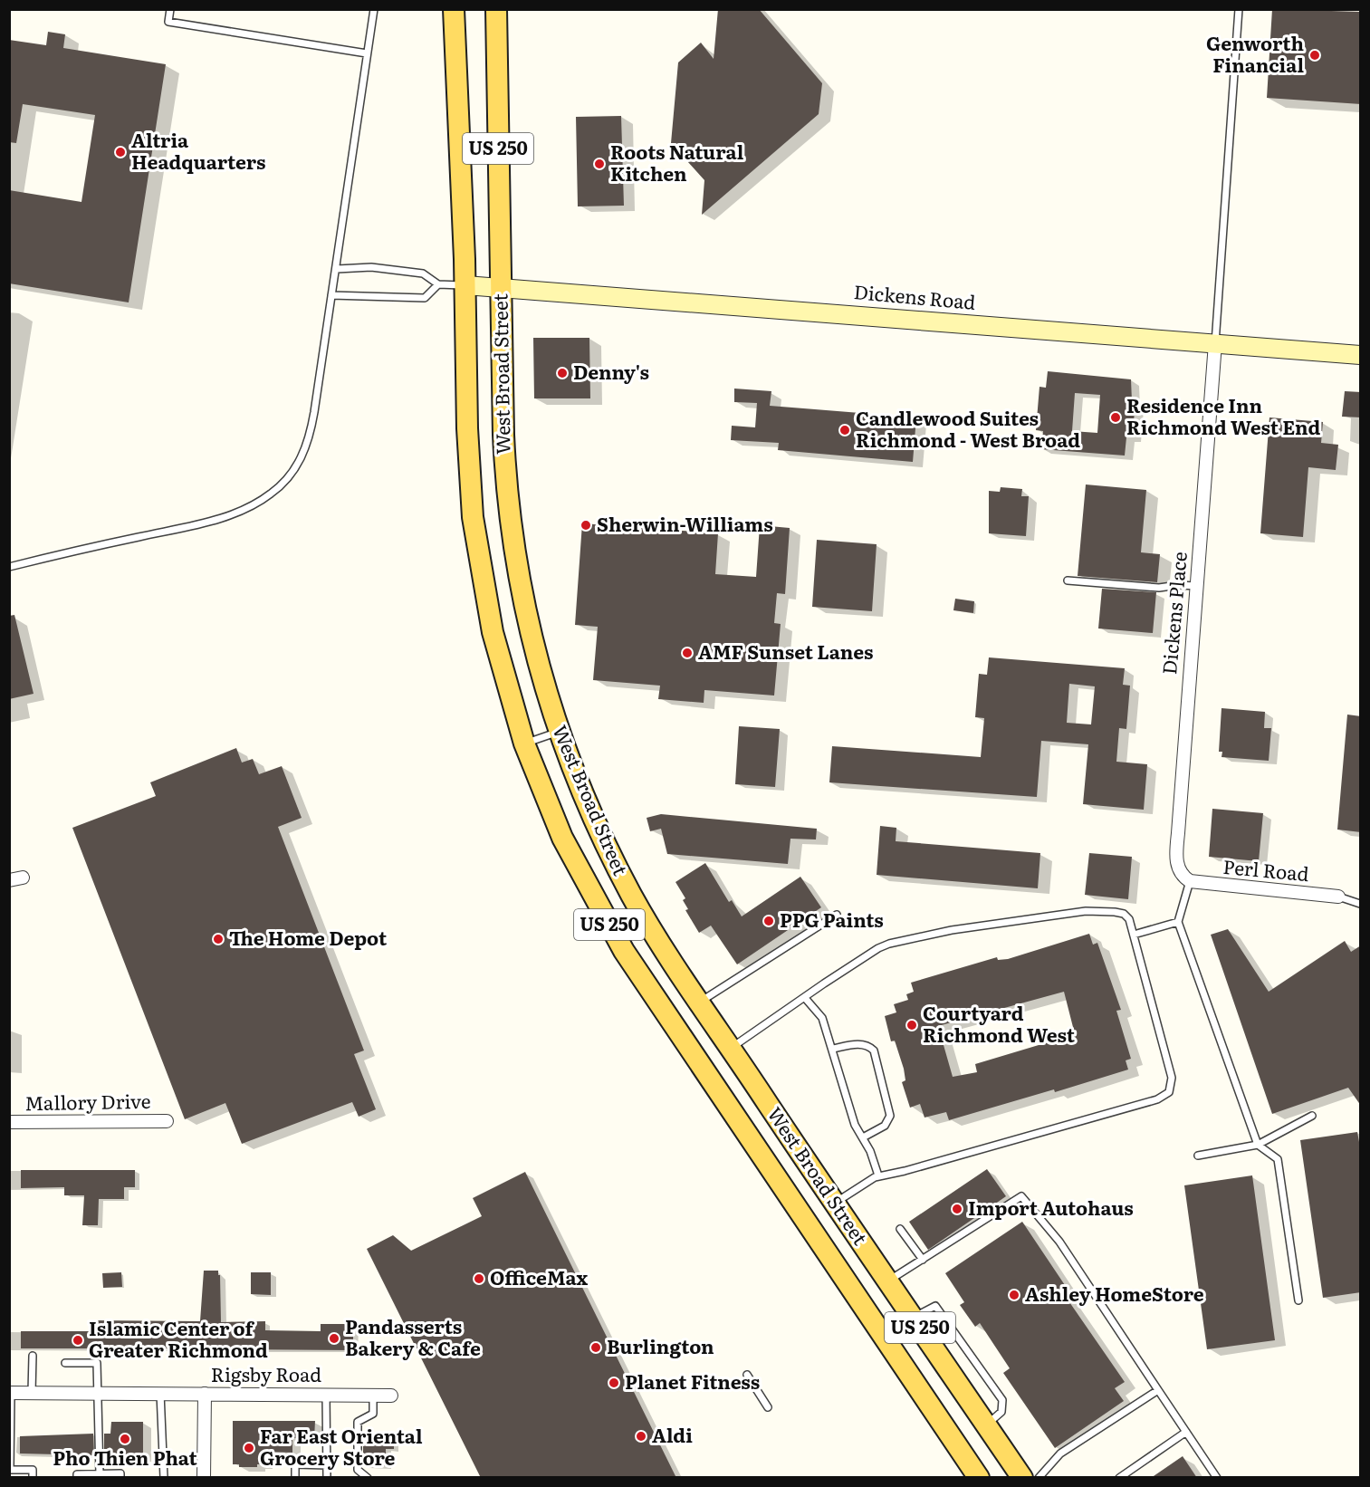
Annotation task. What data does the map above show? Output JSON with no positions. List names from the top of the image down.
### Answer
{
  "streets": {
    "main road": ["US 250", "Dickens Road", "West Broad Street"],
    "street": [
      "Dickens Place",
      "Perl Road",
      "Mallory Drive",
      "Rigsby Road"
    ]
  },
  "crossings": [
    ["Dickens Road", "West Broad Street"],
    ["Dickens Road", "Dickens Place"],
    ["Dickens Place", "Perl Road"]
  ],
  "places": [
    "Genworth Financial",
    "Altria Headquarters",
    "Roots Natural Kitchen",
    "Denny's",
    "Residence Inn Richmond West End",
    "Candlewood Suites Richmond - West Broad",
    "Sherwin-Williams",
    "AMF Sunset Lanes",
    "PPG Paints",
    "The Home Depot",
    "Courtyard Richmond West",
    "Import Autohaus",
    "OfficeMax",
    "Ashley HomeStore",
    "Pandasserts Bakery & Cafe",
    "Islamic Center of Greater Richmond",
    "Burlington",
    "Planet Fitness",
    "Aldi",
    "Pho Thien Phat",
    "Far East Oriental Grocery Store"
  ]
}
